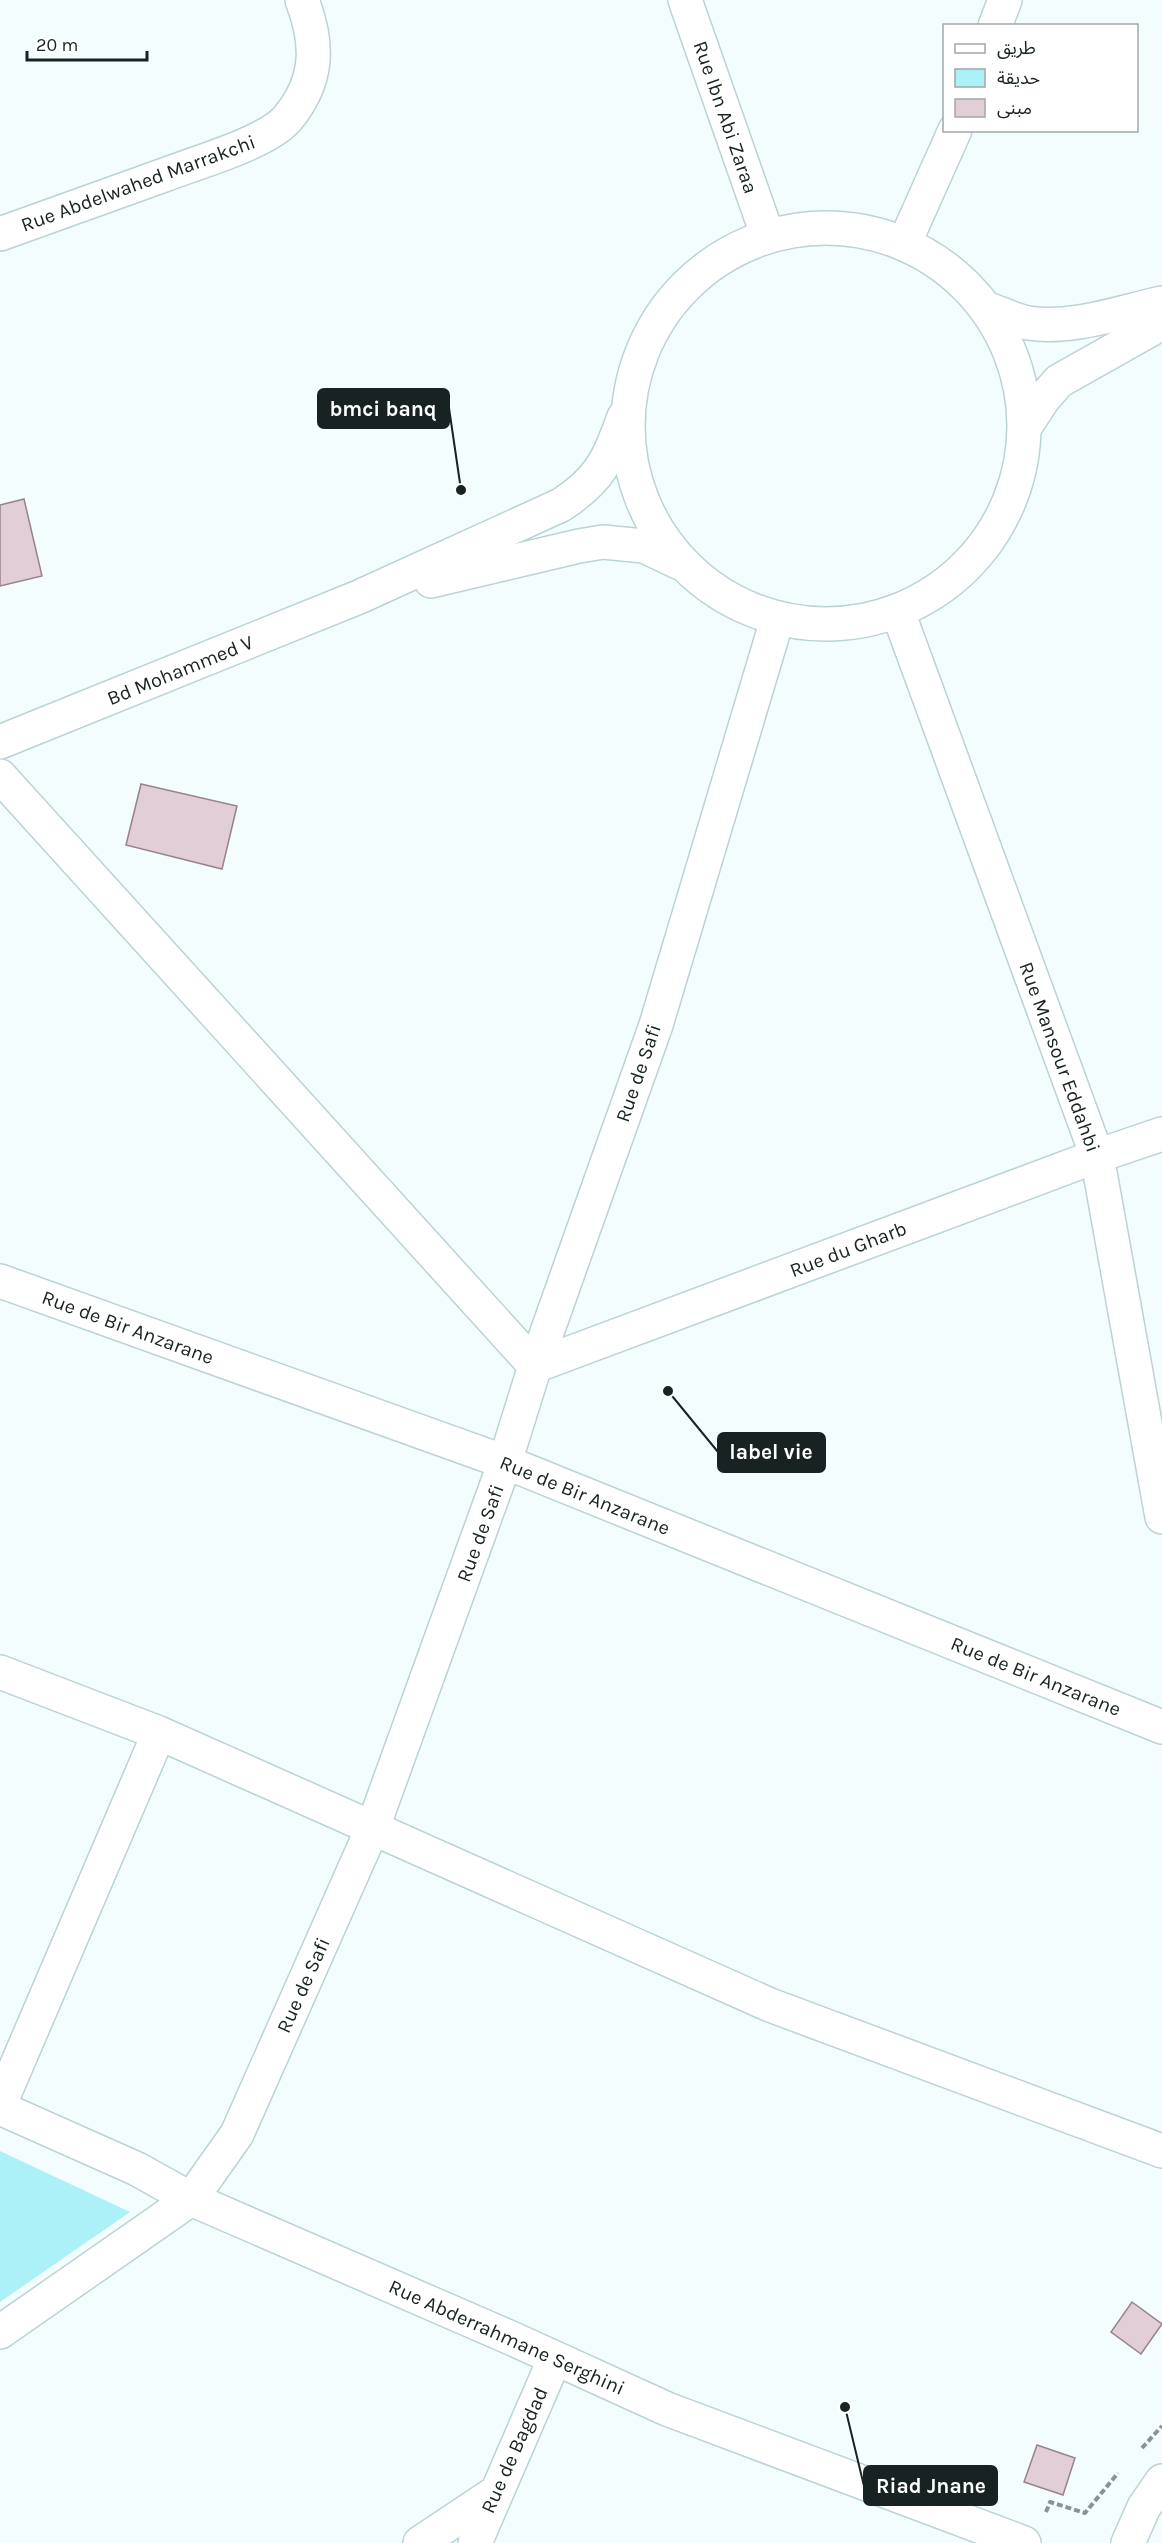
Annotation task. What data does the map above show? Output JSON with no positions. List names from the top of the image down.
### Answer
{
  "streets": {
    "street": [
      "Rue Ibn Abi Zaraa",
      "Rue Abdelwahed Marrakchi",
      "Bd Mohammed V",
      "Rue Mansour Eddahbi",
      "Rue de Safi",
      "Rue du Gharb",
      "Rue de Bir Anzarane",
      "Rue Abderrahmane Serghini",
      "Rue de Bagdad"
    ]
  },
  "crossings": [
    ["Rue Mansour Eddahbi", "Rue du Gharb"],
    ["Rue de Safi", "Rue du Gharb"],
    ["Rue de Safi", "Rue de Bir Anzarane"],
    ["Rue de Safi", "Rue Abderrahmane Serghini"],
    ["Rue Abderrahmane Serghini", "Rue de Bagdad"]
  ],
  "places": ["bmci banq", "label vie", "Riad Jnane"],
  "legend": ["طريق", "حديقة", "مبنى"],
  "scale_bar": "20 m"
}
